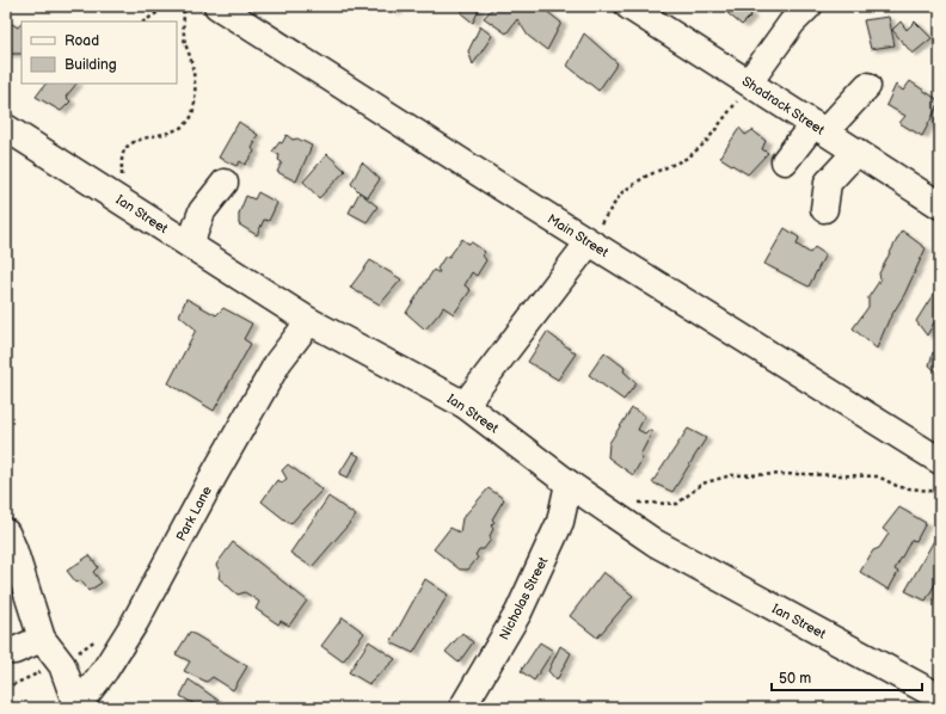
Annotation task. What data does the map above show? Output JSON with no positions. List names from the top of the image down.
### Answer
{
  "streets": {
    "street": [
      "Shadrack Street",
      "Ian Street",
      "Main Street",
      "Park Lane",
      "Nicholas Street"
    ]
  },
  "crossings": [
    ["Ian Street", "Park Lane"],
    ["Ian Street", "Nicholas Street"]
  ],
  "legend": ["Road", "Building"],
  "scale_bar": "50 m"
}
